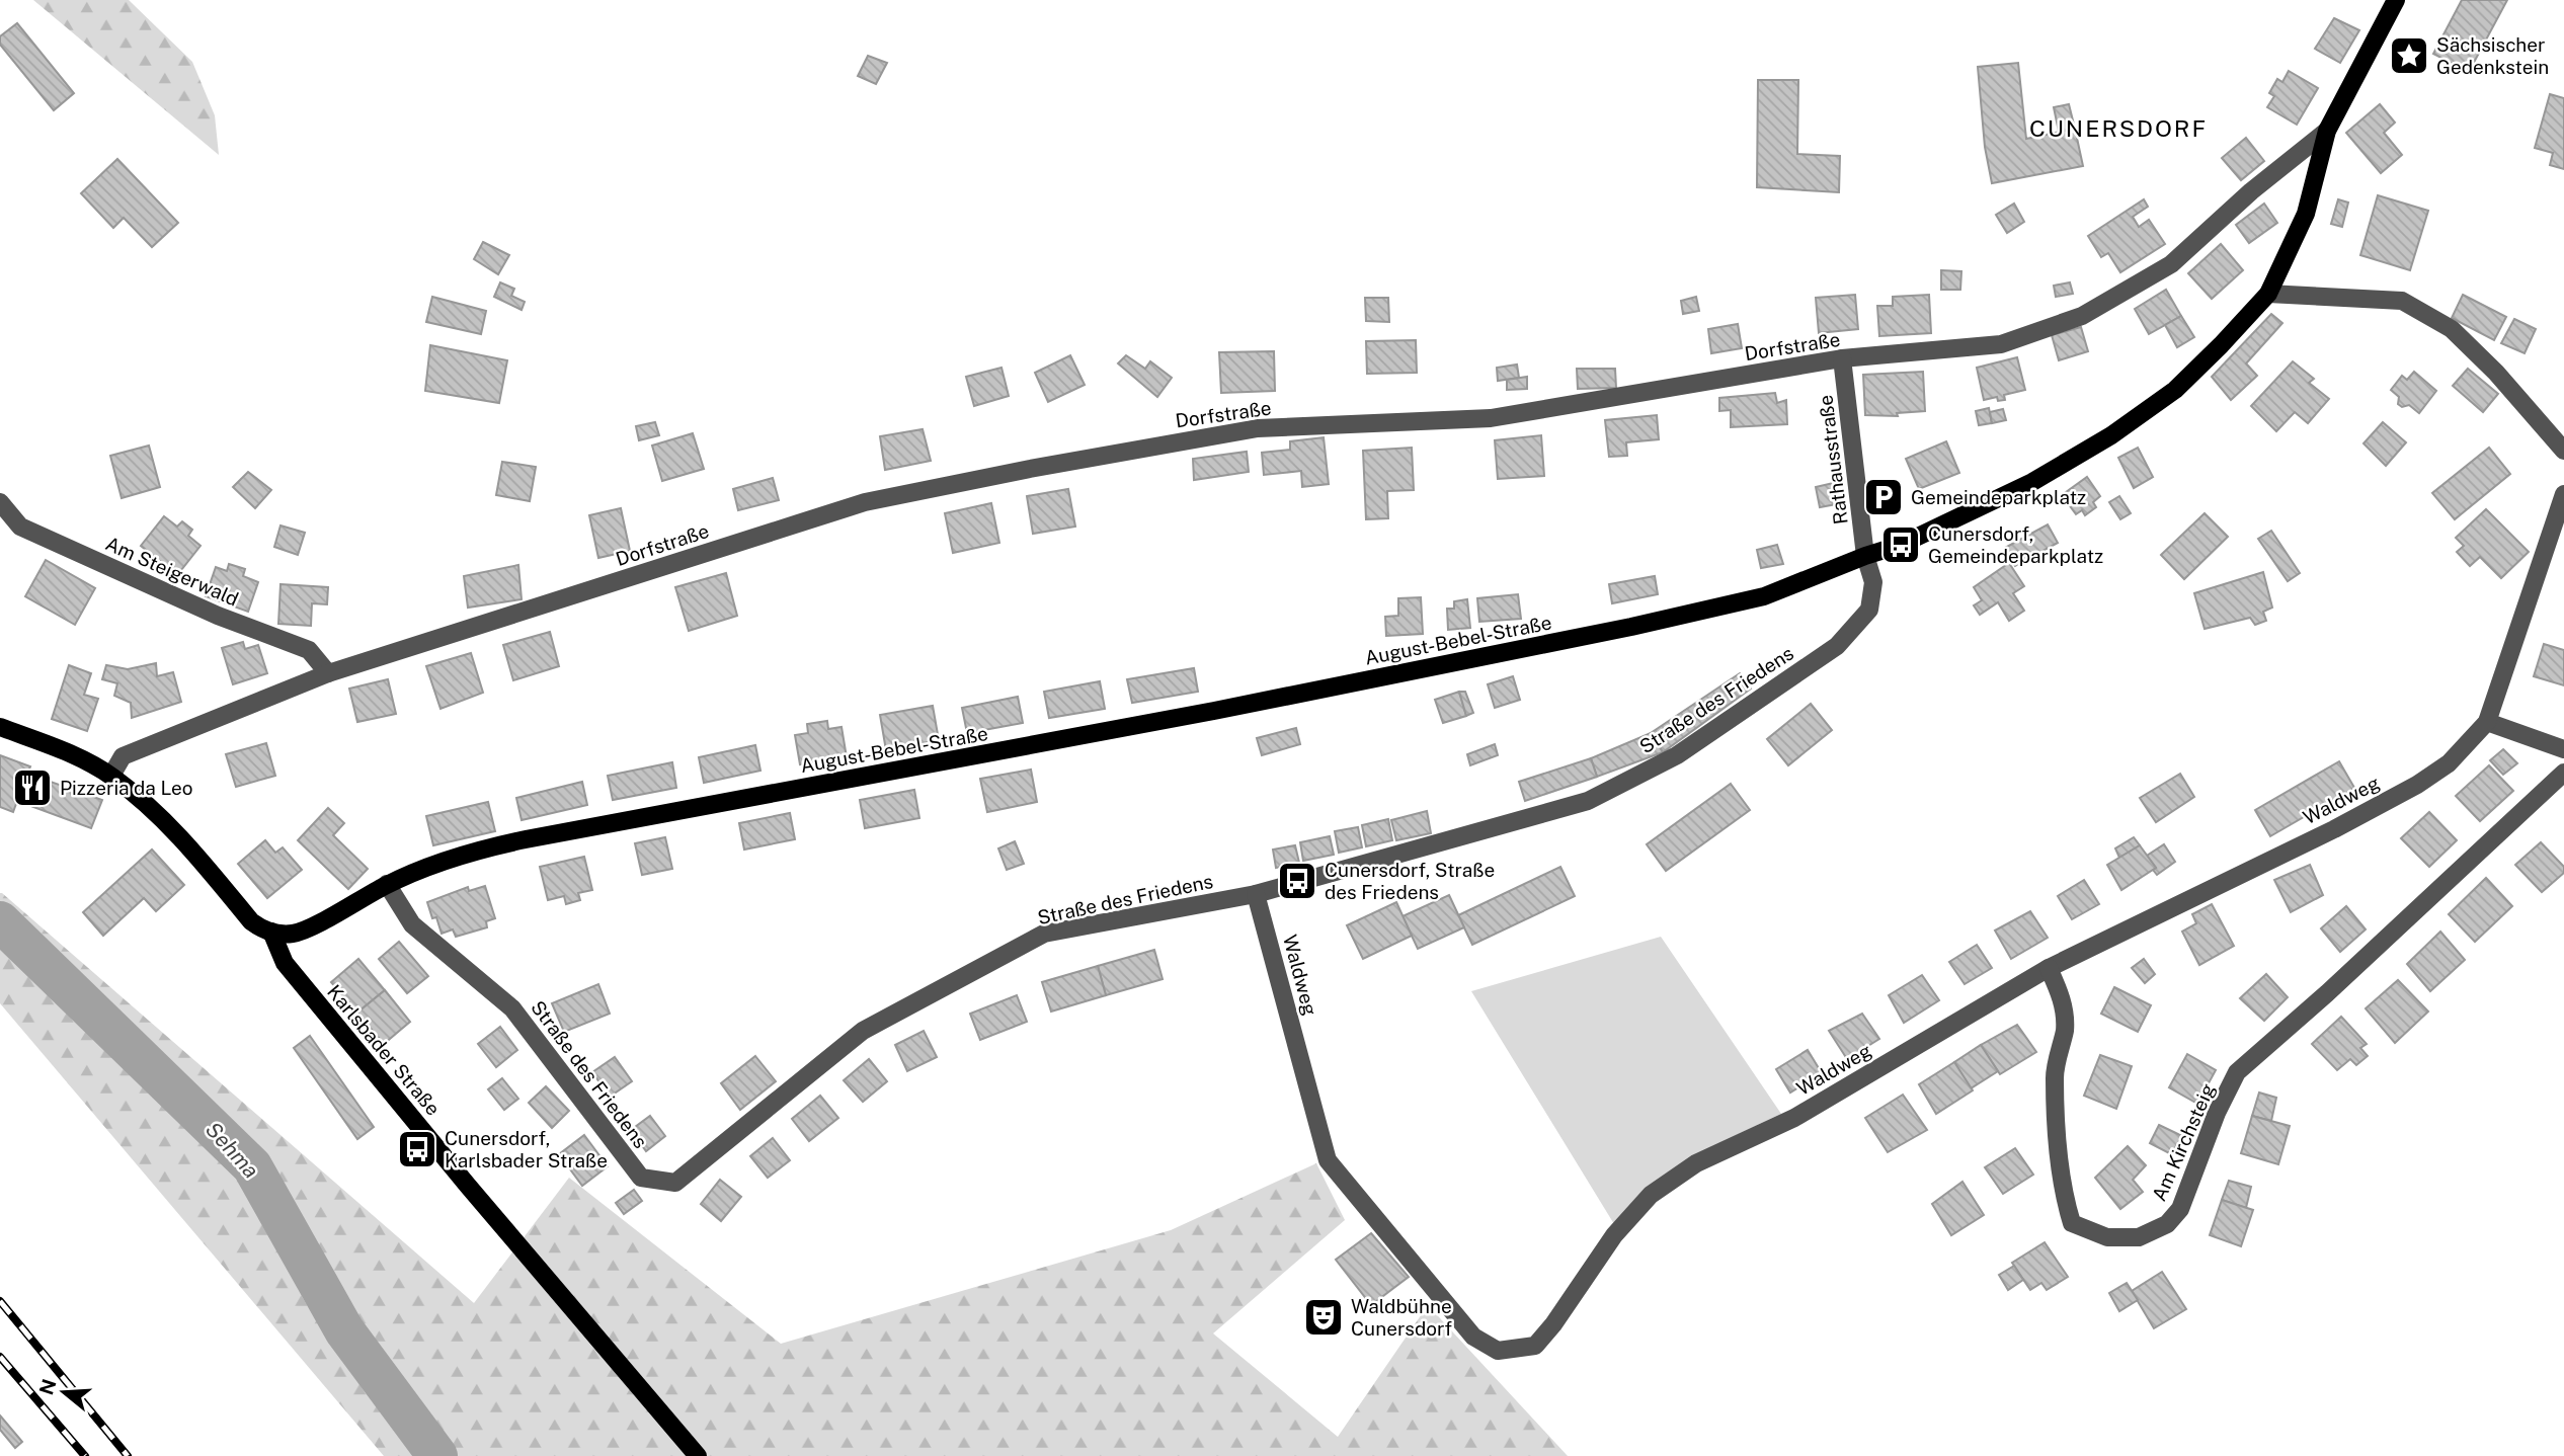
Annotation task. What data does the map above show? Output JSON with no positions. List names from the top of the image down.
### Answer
{
  "streets": {
    "main road": ["August-Bebel-Straße", "Karlsbader Straße"],
    "street": [
      "Dorfstraße",
      "Rathausstraße",
      "Am Steigerwald",
      "Straße des Friedens",
      "Waldweg",
      "Am Kirchsteig"
    ]
  },
  "crossings": [
    ["Dorfstraße", "Rathausstraße"],
    ["Dorfstraße", "Am Steigerwald"],
    ["Dorfstraße", "August-Bebel-Straße"],
    ["Rathausstraße", "August-Bebel-Straße"],
    ["Rathausstraße", "Straße des Friedens"],
    ["August-Bebel-Straße", "Straße des Friedens"],
    ["August-Bebel-Straße", "Karlsbader Straße"],
    ["Straße des Friedens", "Waldweg"],
    ["Waldweg", "Am Kirchsteig"]
  ],
  "districts": ["CUNERSDORF"],
  "water": ["Sehma"],
  "places": {
    "place": ["Sächsischer Gedenkstein"],
    "parking": ["Gemeindeparkplatz"],
    "bus stop": ["Cunersdorf, Gemeindeparkplatz", "Cunersdorf, Straße des Friedens", "Cunersdorf, Karlsbader Straße"],
    "restaurant": ["Pizzeria da Leo"],
    "theatre": ["Waldbühne Cunersdorf"]
  },
  "north": "left"
}
